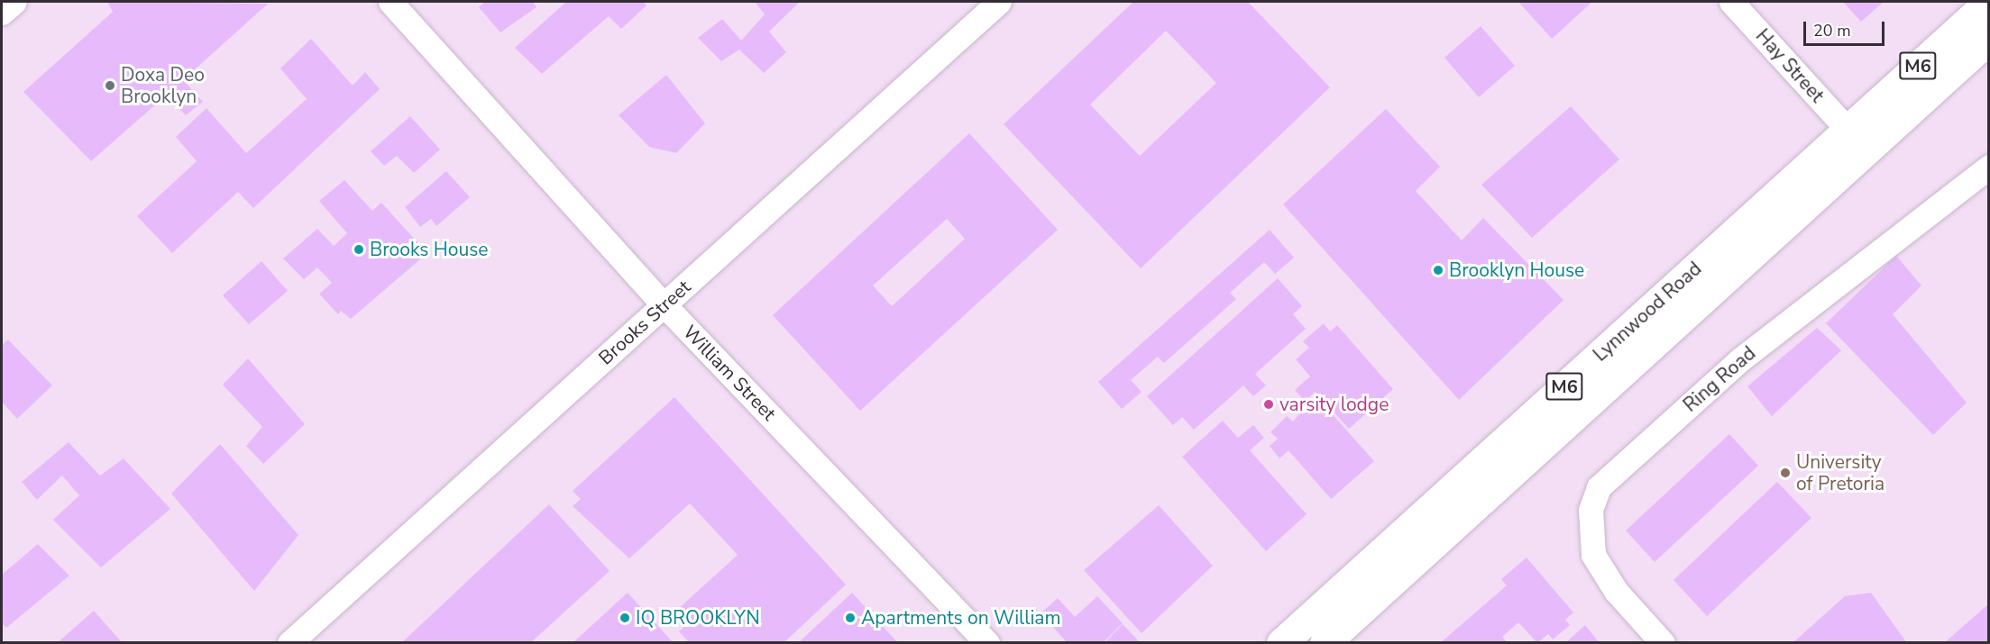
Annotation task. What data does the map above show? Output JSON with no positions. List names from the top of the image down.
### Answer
{
  "streets": {
    "main road": ["M6", "Lynnwood Road"],
    "street": [
      "Hay Street",
      "Brooks Street",
      "William Street",
      "Ring Road"
    ]
  },
  "crossings": [
    ["Hay Street", "Lynnwood Road"],
    ["Brooks Street", "William Street"]
  ],
  "places": [
    "Doxa Deo Brooklyn",
    "Brooks House",
    "Brooklyn House",
    "varsity lodge",
    "University of Pretoria",
    "IQ BROOKLYN",
    "Apartments on William"
  ],
  "scale_bar": "20 m"
}
